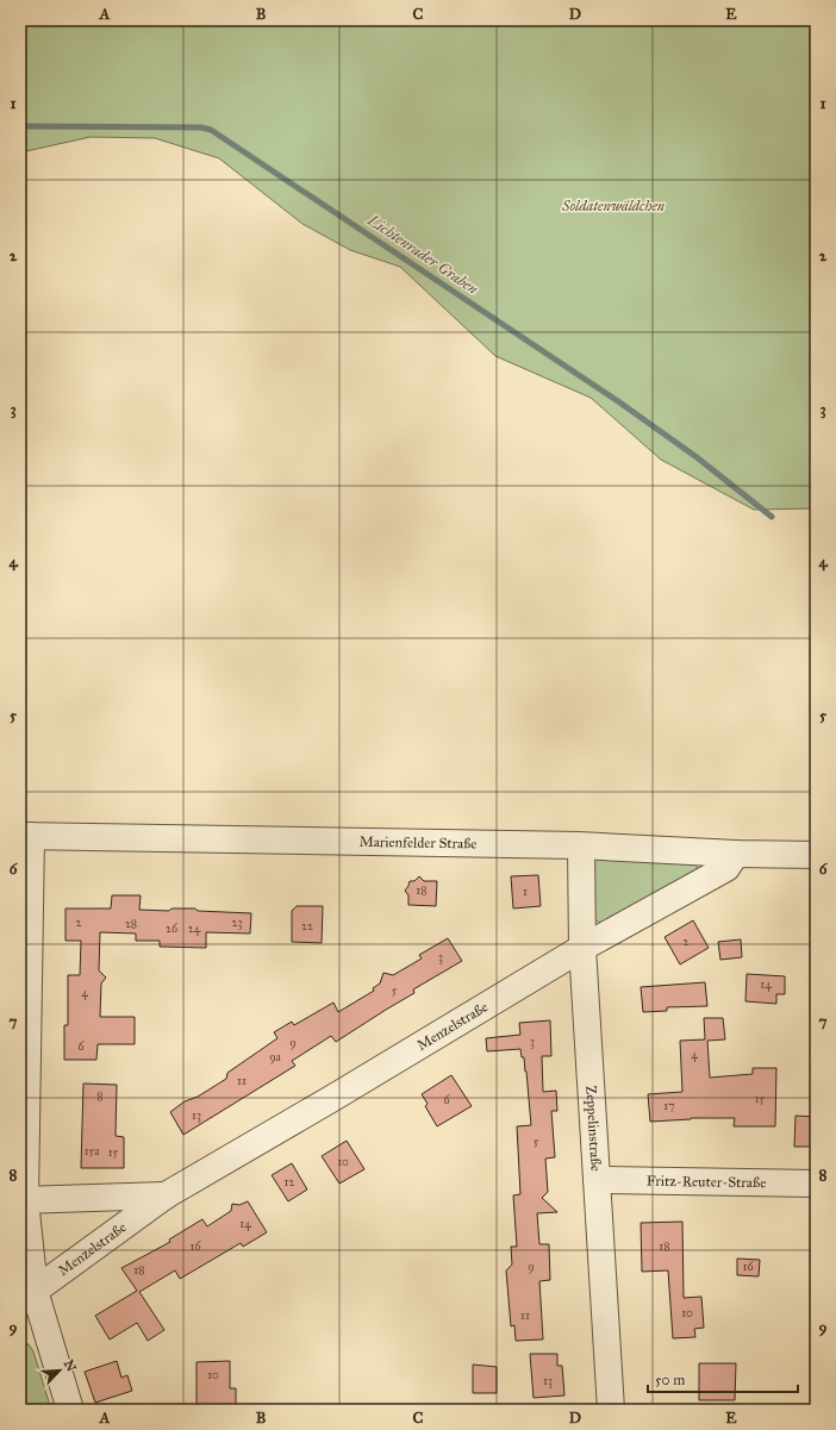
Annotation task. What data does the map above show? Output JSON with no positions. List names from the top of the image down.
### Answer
{
  "streets": {
    "street": [
      "Marienfelder Straße",
      "Menzelstraße",
      "Zeppelinstraße",
      "Fritz-Reuter-Straße"
    ]
  },
  "crossings": [
    ["Marienfelder Straße", "Menzelstraße"],
    ["Marienfelder Straße", "Zeppelinstraße"],
    ["Menzelstraße", "Zeppelinstraße"],
    ["Zeppelinstraße", "Fritz-Reuter-Straße"]
  ],
  "water": ["Lichtenrader Graben"],
  "parks": ["Soldatenwäldchen"],
  "house_numbers": [
    "18",
    "1",
    "2",
    "23",
    "28",
    "22",
    "26",
    "24",
    "2",
    "3",
    "14",
    "5",
    "4",
    "3",
    "9",
    "6",
    "4",
    "9a",
    "11",
    "8",
    "15",
    "6",
    "17",
    "13",
    "5",
    "15a",
    "15",
    "10",
    "12",
    "14",
    "16",
    "18",
    "9",
    "16",
    "18",
    "10",
    "11",
    "10",
    "13"
  ],
  "scale_bar": "50 m",
  "north": "top right",
  "grid": {
    "columns": [
      "A",
      "B",
      "C",
      "D",
      "E"
    ],
    "rows": [
      "1",
      "2",
      "3",
      "4",
      "5",
      "6",
      "7",
      "8",
      "9"
    ]
  }
}
